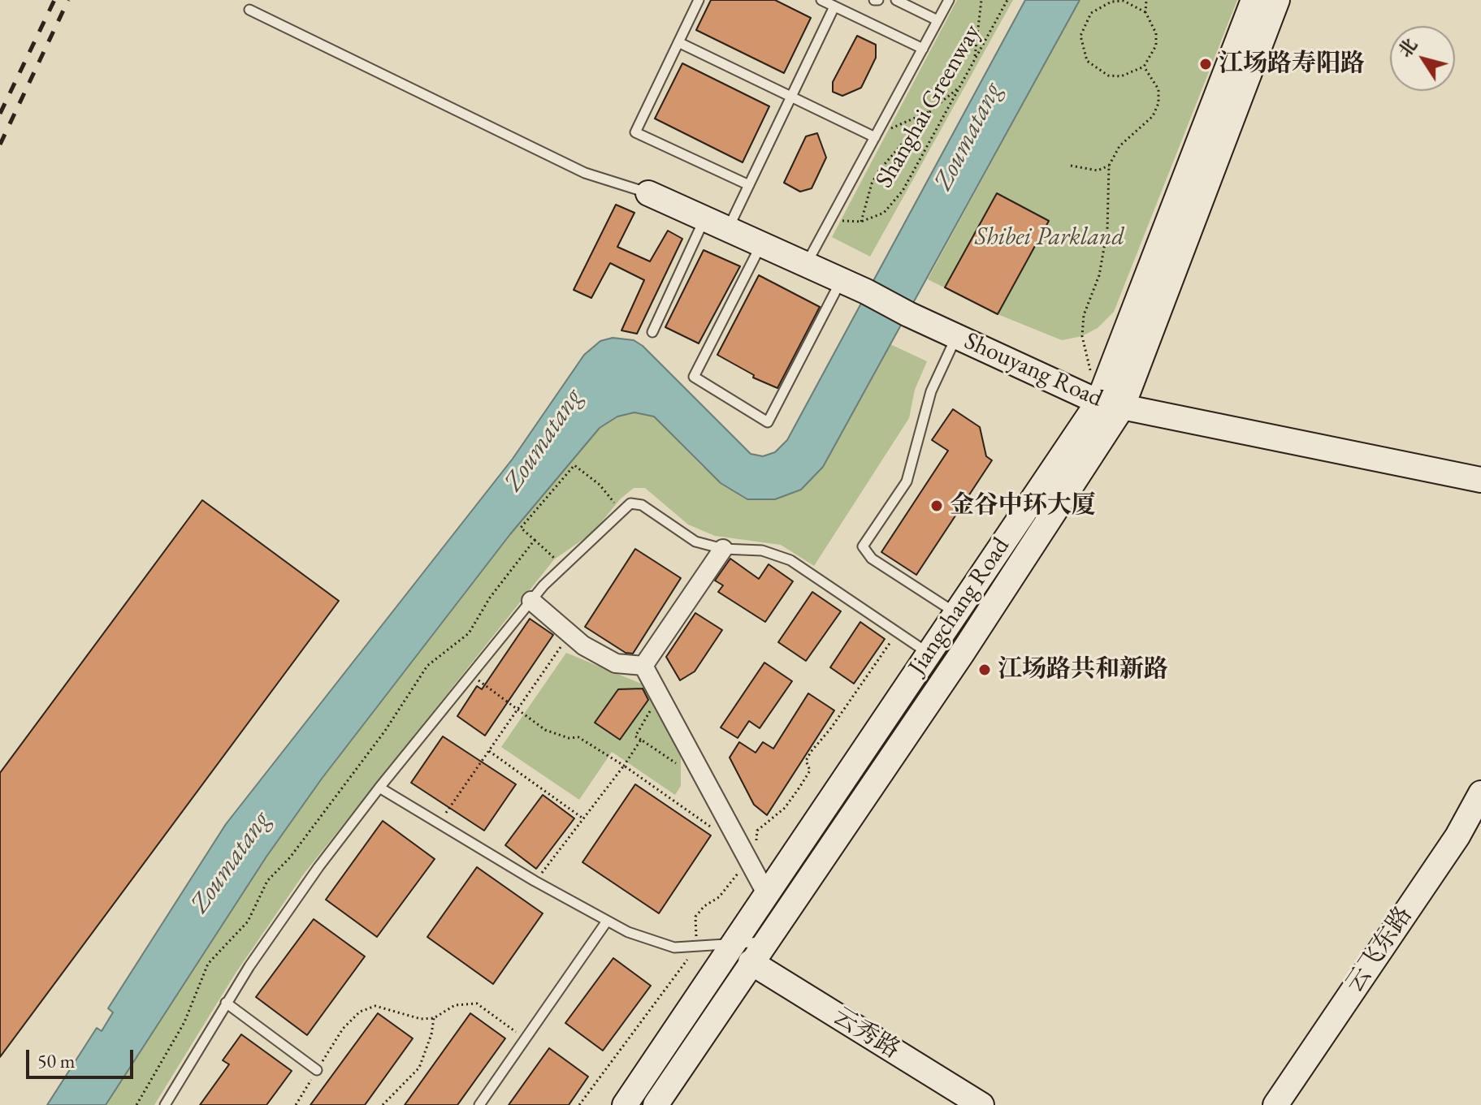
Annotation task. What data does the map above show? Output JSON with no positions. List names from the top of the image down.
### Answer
{
  "streets": {
    "main road": [
      "Shouyang Road",
      "Jiangchang Road",
      "云飞东路",
      "云秀路"
    ],
    "path": ["Shanghai Greenway"]
  },
  "crossings": [
    ["Shouyang Road", "Jiangchang Road"],
    ["Jiangchang Road", "云秀路"]
  ],
  "water": ["Zoumatang"],
  "parks": ["Shibei Parkland"],
  "places": ["江场路寿阳路", "金谷中环大厦", "江场路共和新路"],
  "scale_bar": "50 m",
  "north": "top left"
}
